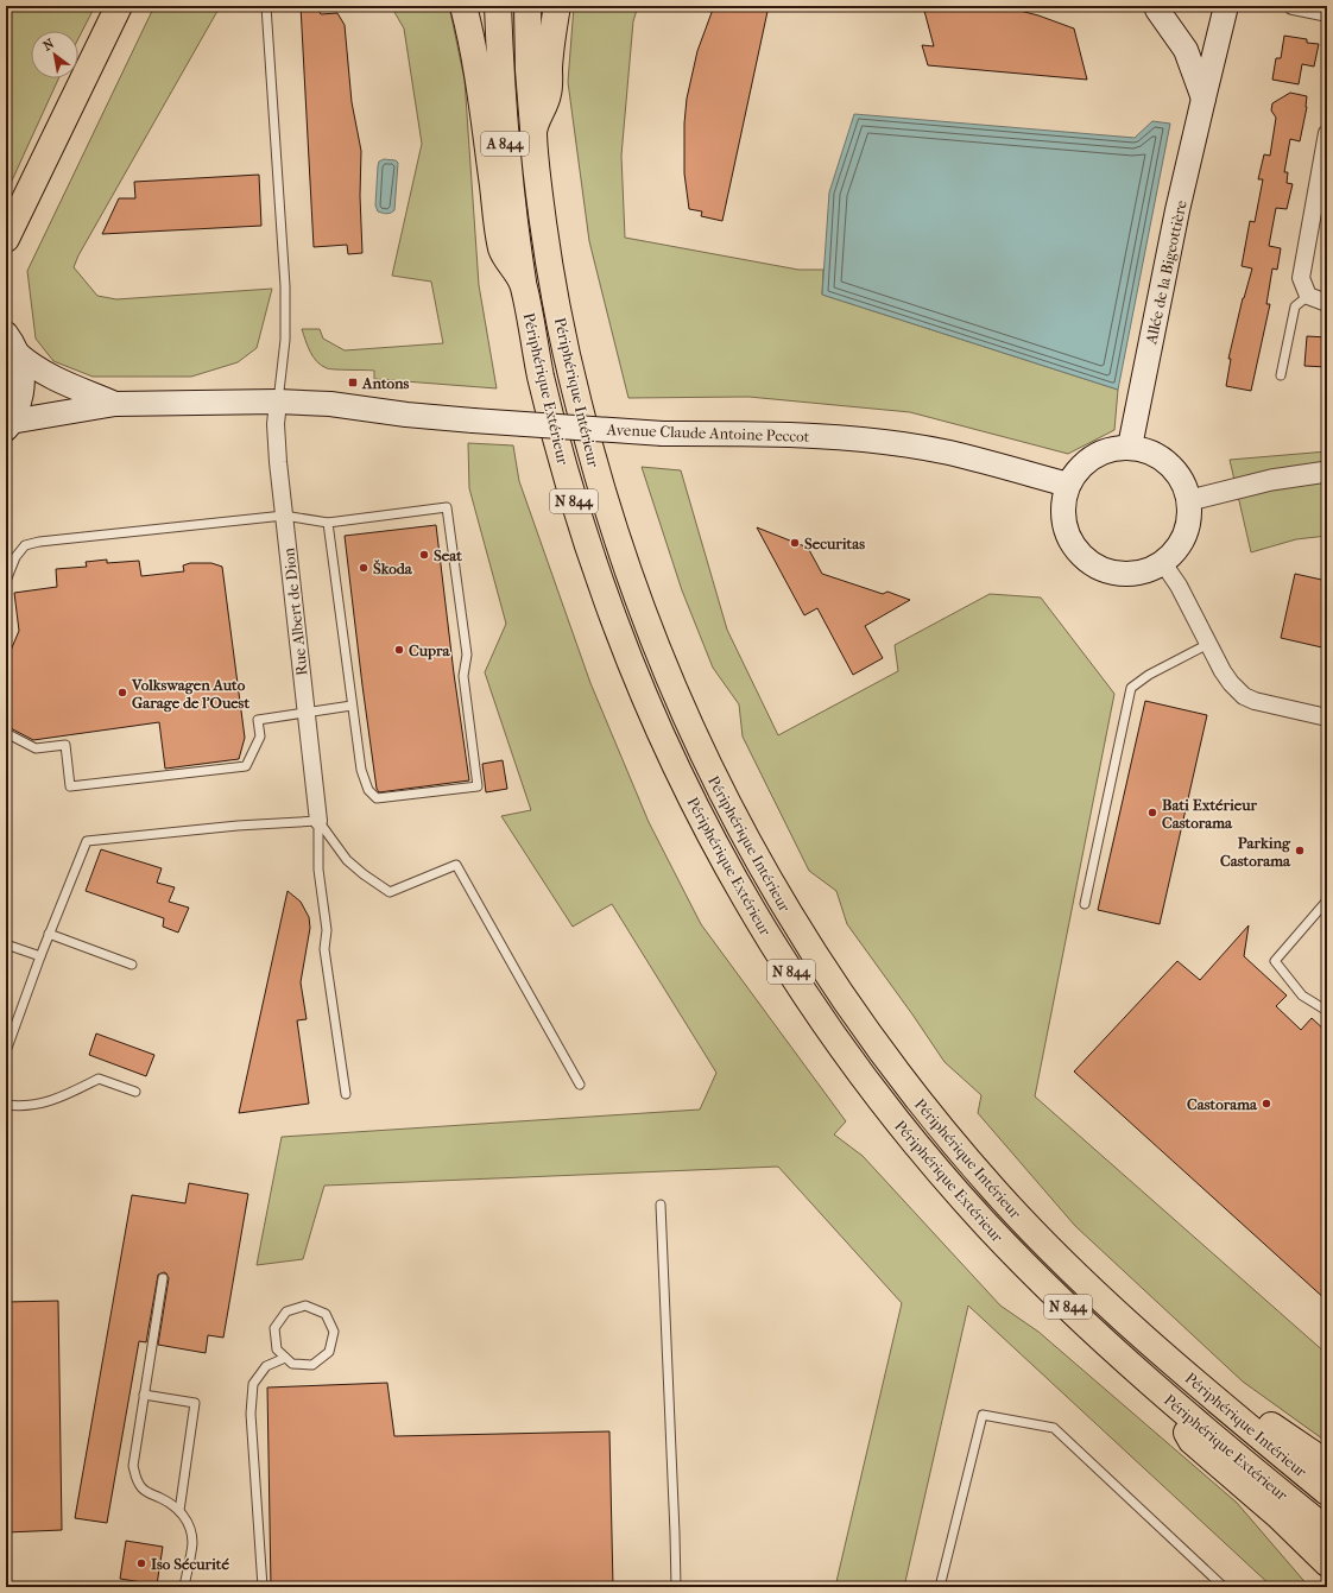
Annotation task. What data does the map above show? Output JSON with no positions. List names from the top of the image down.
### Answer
{
  "streets": {
    "highway": [
      "A 844",
      "Périphérique Extérieur",
      "Périphérique Intérieur",
      "N 844"
    ],
    "main road": ["Allée de la Bigeottière", "Avenue Claude Antoine Peccot"],
    "street": ["Rue Albert de Dion"]
  },
  "crossings": [
    ["Allée de la Bigeottière", "Avenue Claude Antoine Peccot"],
    ["Avenue Claude Antoine Peccot", "Rue Albert de Dion"]
  ],
  "places": {
    "transit": ["Antons"],
    "other": [
      "Securitas",
      "Seat",
      "Škoda",
      "Cupra",
      "Volkswagen Auto Garage de l'Ouest",
      "Bati Extérieur Castorama",
      "Parking Castorama",
      "Castorama",
      "Iso Sécurité"
    ]
  },
  "north": "top left"
}
